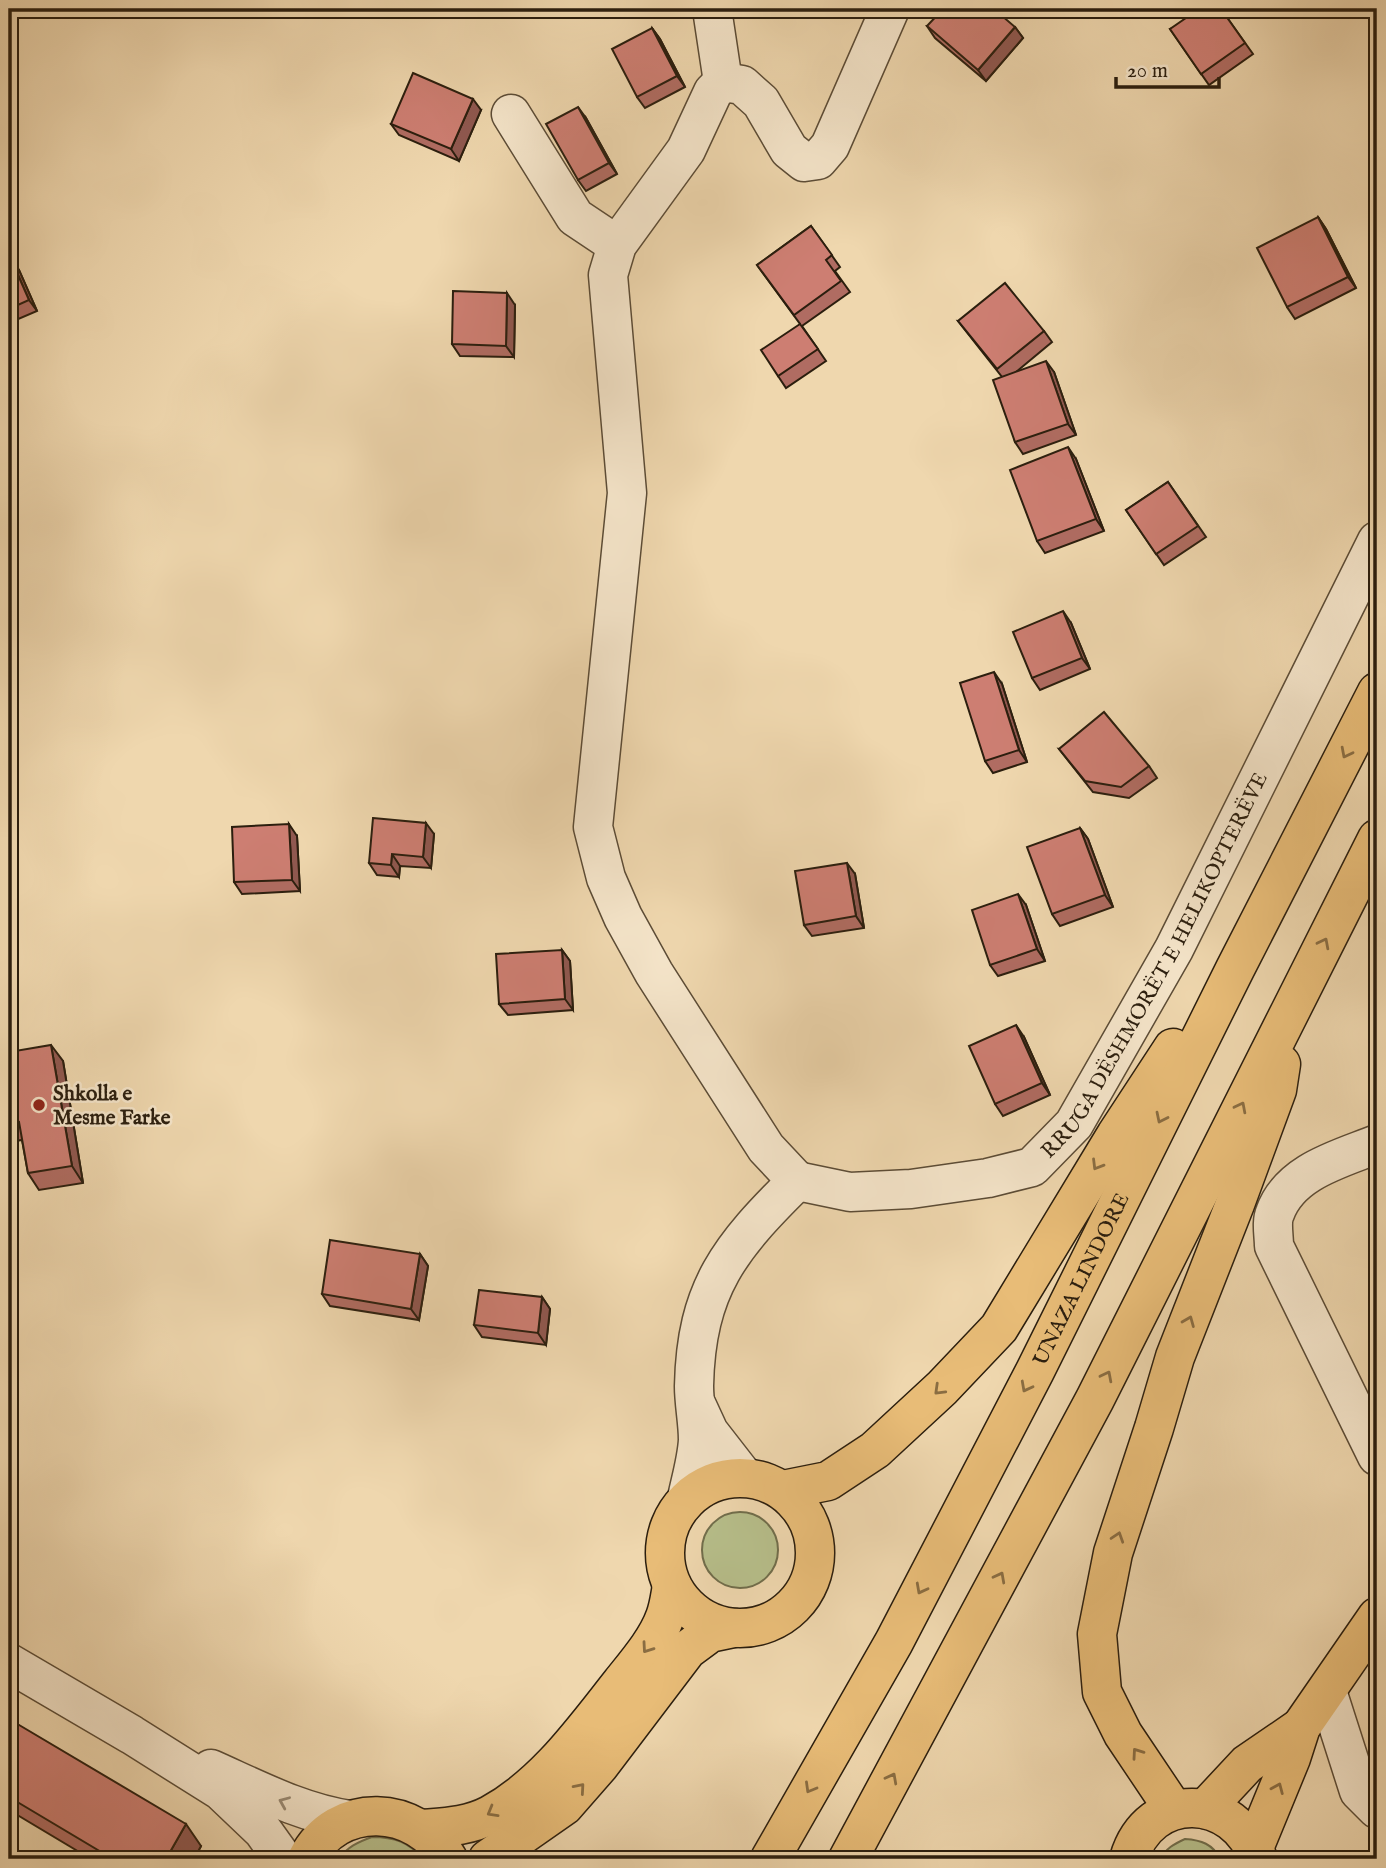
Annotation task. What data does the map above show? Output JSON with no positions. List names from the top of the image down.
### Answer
{
  "streets": {
    "main road": ["UNAZA LINDORE"],
    "street": ["RRUGA DËSHMORËT E HELIKOPTERËVE"]
  },
  "places": ["Shkolla e Mesme Farke"],
  "scale_bar": "20 m"
}
